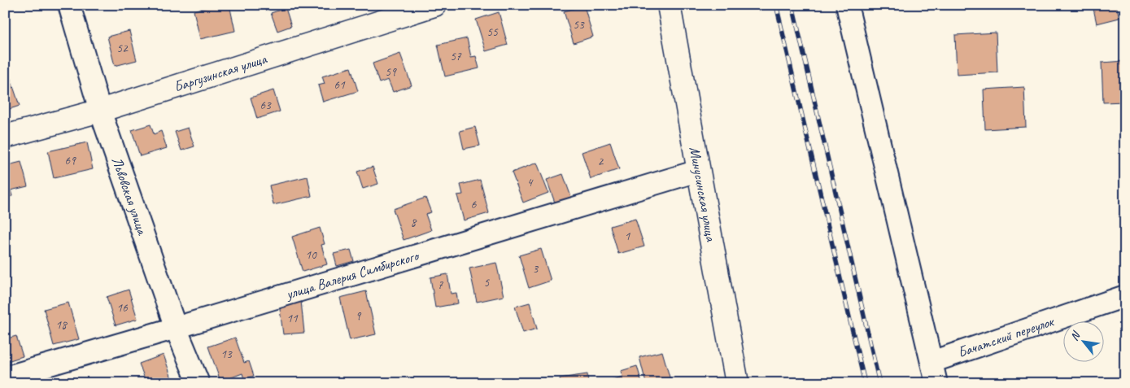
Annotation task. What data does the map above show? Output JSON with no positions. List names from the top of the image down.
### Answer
{
  "streets": {
    "street": [
      "Баргузинская улица",
      "Минусинская улица",
      "Львовская улица",
      "улица Валерия Симбирского",
      "Бачатский переулок"
    ]
  },
  "crossings": [
    ["Баргузинская улица", "Львовская улица"],
    ["Минусинская улица", "улица Валерия Симбирского"],
    ["Львовская улица", "улица Валерия Симбирского"]
  ],
  "house_numbers": [
    "53",
    "55",
    "52",
    "57",
    "59",
    "61",
    "63",
    "69",
    "2",
    "4",
    "6",
    "8",
    "1",
    "10",
    "3",
    "5",
    "7",
    "16",
    "9",
    "11",
    "18",
    "13"
  ],
  "north": "top left"
}
